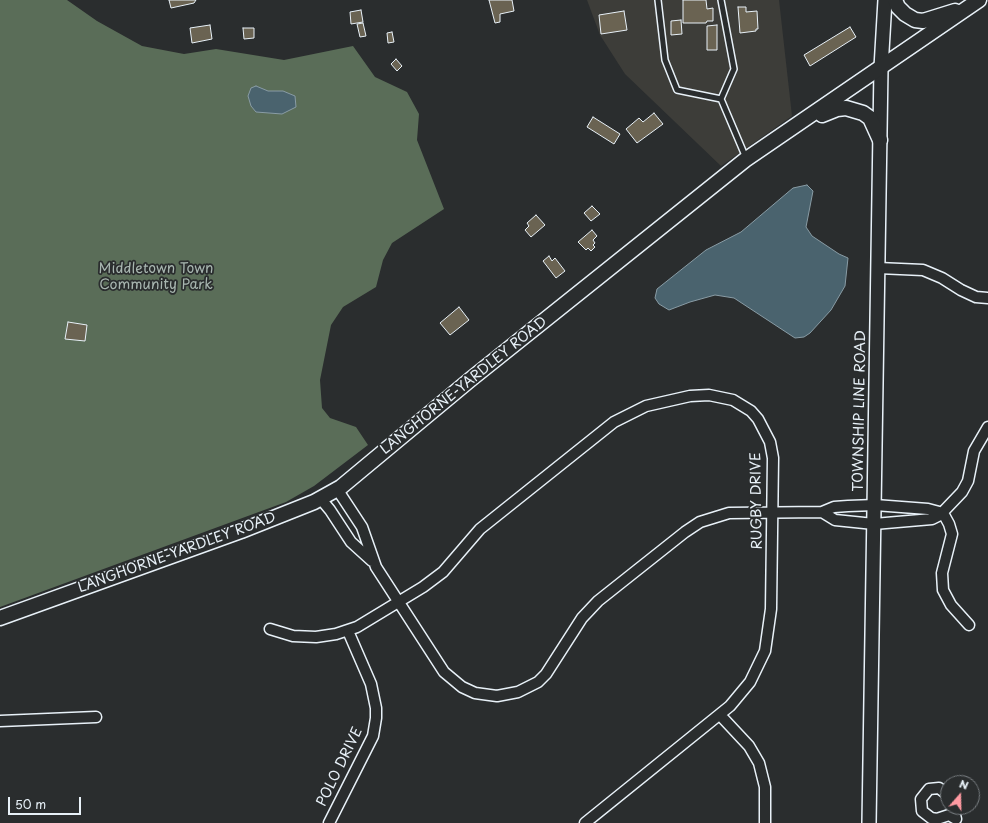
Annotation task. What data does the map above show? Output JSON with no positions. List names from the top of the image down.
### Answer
{
  "streets": {
    "main road": ["LANGHORNE-YARDLEY ROAD"],
    "street": ["TOWNSHIP LINE ROAD", "RUGBY DRIVE", "POLO DRIVE"]
  },
  "crossings": [
    ["LANGHORNE-YARDLEY ROAD", "TOWNSHIP LINE ROAD"],
    ["RUGBY DRIVE", "POLO DRIVE"]
  ],
  "parks": ["Middletown Town Community Park"],
  "scale_bar": "50 m",
  "north": "top"
}
